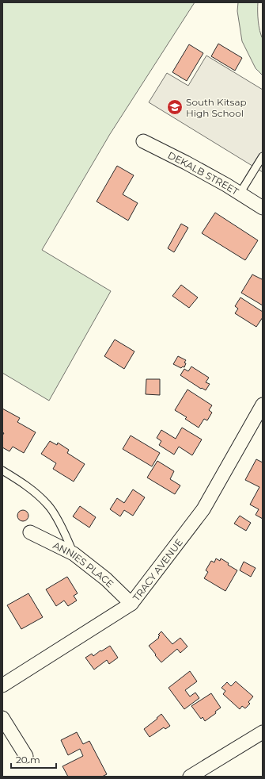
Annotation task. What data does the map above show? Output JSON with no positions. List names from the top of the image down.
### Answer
{
  "streets": {
    "street": ["DEKALB STREET", "ANNIES PLACE", "TRACY AVENUE"]
  },
  "crossings": [
    ["ANNIES PLACE", "TRACY AVENUE"]
  ],
  "places": {
    "school or university": ["South Kitsap High School"]
  },
  "scale_bar": "20 m"
}
